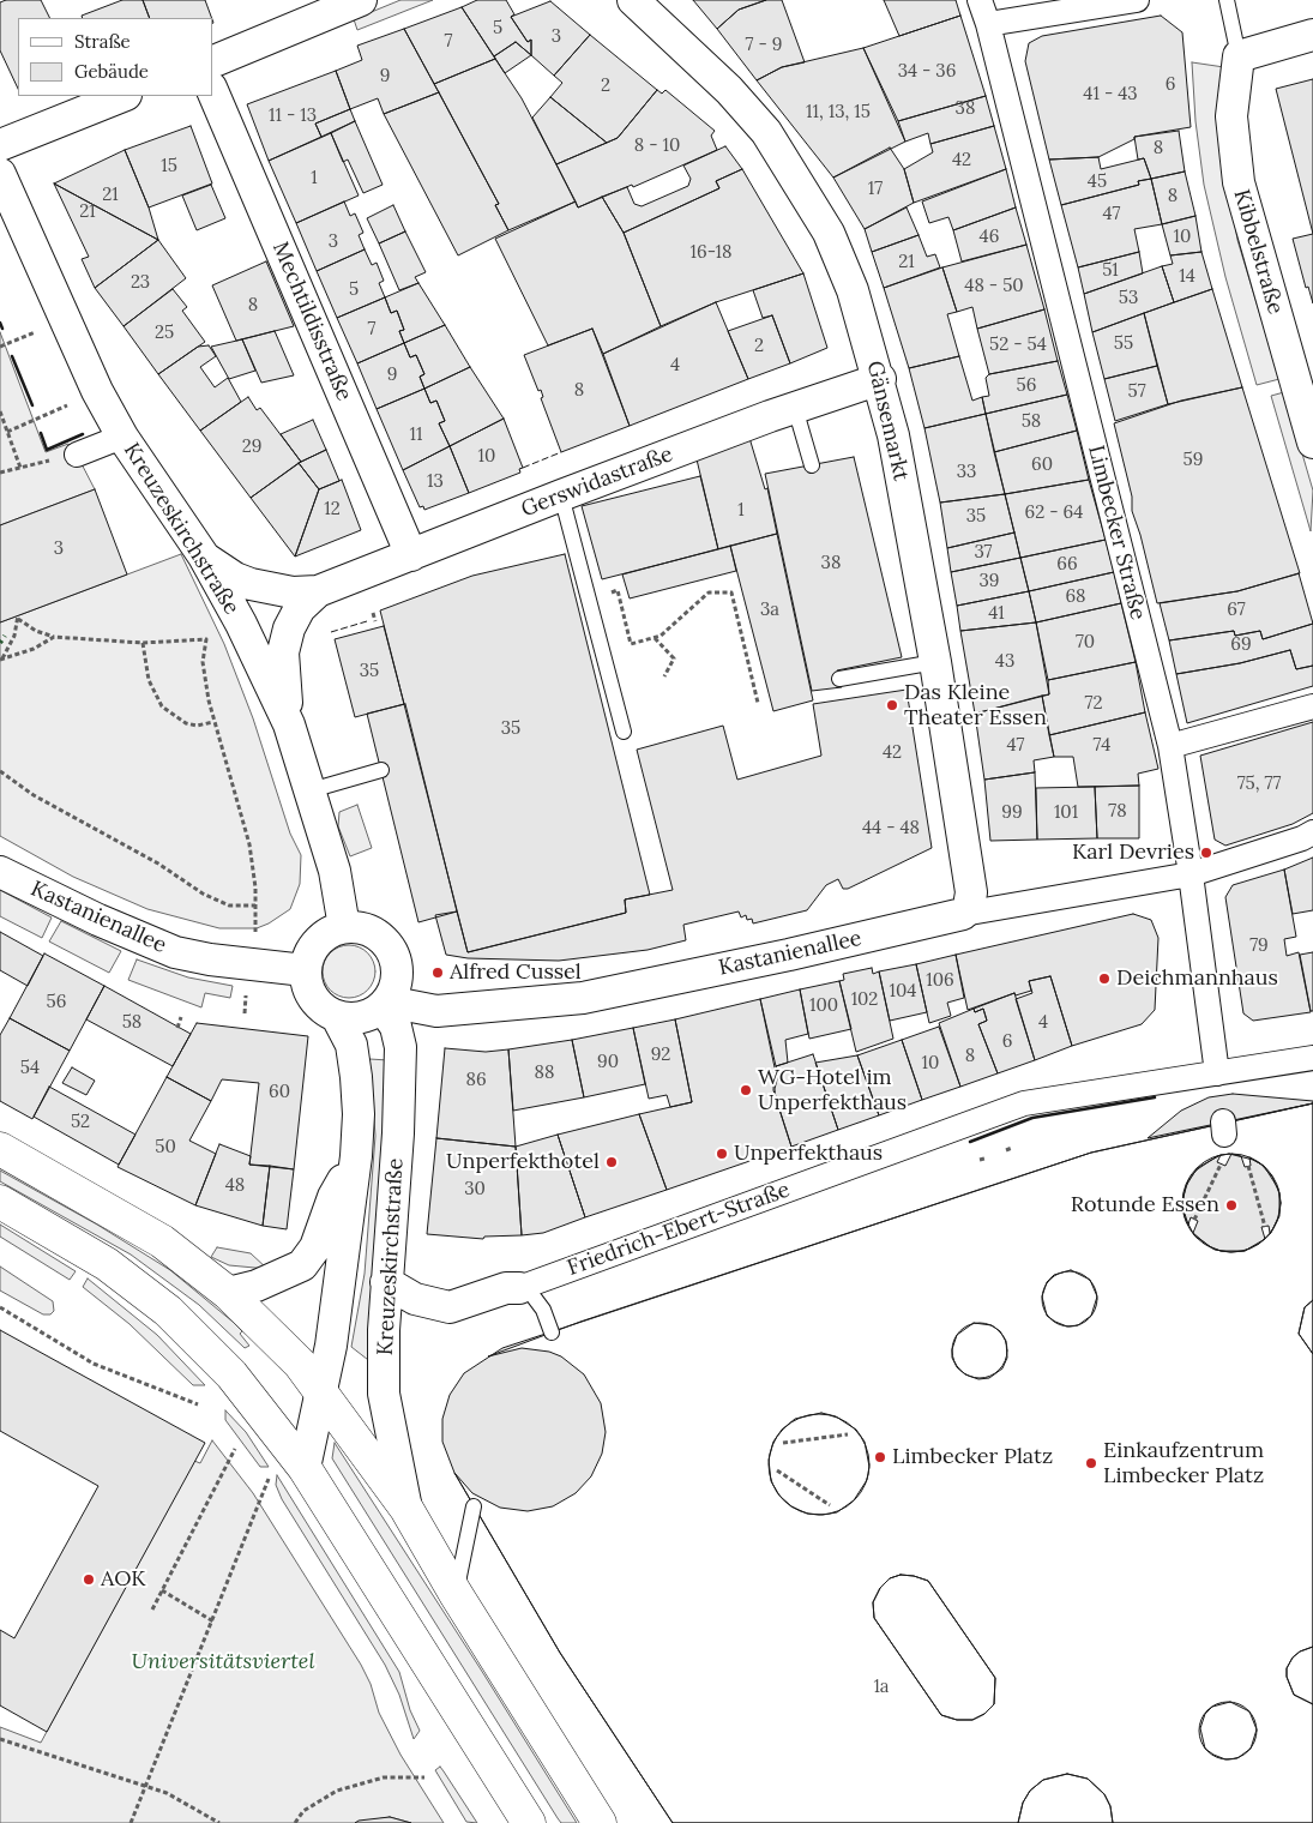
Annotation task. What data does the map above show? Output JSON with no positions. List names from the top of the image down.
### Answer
{
  "streets": {
    "street": [
      "Kibbelstraße",
      "Mechtildisstraße",
      "Gänsemarkt",
      "Gerswidastraße",
      "Kreuzeskirchstraße",
      "Limbecker Straße",
      "Kastanienallee",
      "Friedrich-Ebert-Straße"
    ]
  },
  "crossings": [
    ["Mechtildisstraße", "Gerswidastraße"],
    ["Gänsemarkt", "Gerswidastraße"],
    ["Gänsemarkt", "Kastanienallee"],
    ["Gerswidastraße", "Kreuzeskirchstraße"],
    ["Kreuzeskirchstraße", "Kastanienallee"],
    ["Kreuzeskirchstraße", "Friedrich-Ebert-Straße"],
    ["Limbecker Straße", "Kastanienallee"],
    ["Limbecker Straße", "Friedrich-Ebert-Straße"]
  ],
  "parks": ["Universitätsviertel"],
  "places": [
    "Das Kleine Theater Essen",
    "Karl Devries",
    "Alfred Cussel",
    "Deichmannhaus",
    "WG-Hotel im Unperfekthaus",
    "Unperfekthaus",
    "Unperfekthotel",
    "Rotunde Essen",
    "Limbecker Platz",
    "Einkaufzentrum Limbecker Platz",
    "AOK"
  ],
  "house_numbers": [
    "5",
    "3",
    "7",
    "7 - 9",
    "34 - 36",
    "9",
    "6",
    "2",
    "41 - 43",
    "38",
    "11, 13, 15",
    "11 - 13",
    "8 - 10",
    "8",
    "42",
    "15",
    "1",
    "45",
    "17",
    "21",
    "8",
    "21",
    "47",
    "46",
    "10",
    "3",
    "16-18",
    "21",
    "51",
    "14",
    "23",
    "48 - 50",
    "5",
    "53",
    "8",
    "7",
    "25",
    "55",
    "52 - 54",
    "2",
    "4",
    "9",
    "56",
    "8",
    "57",
    "58",
    "11",
    "29",
    "10",
    "59",
    "60",
    "33",
    "13",
    "12",
    "1",
    "62 - 64",
    "35",
    "3",
    "37",
    "38",
    "66",
    "39",
    "68",
    "3a",
    "67",
    "41",
    "70",
    "69",
    "43",
    "35",
    "72",
    "35",
    "47",
    "74",
    "42",
    "75, 77",
    "78",
    "99",
    "101",
    "44 - 48",
    "79",
    "106",
    "104",
    "102",
    "56",
    "100",
    "58",
    "4",
    "6",
    "92",
    "8",
    "90",
    "10",
    "54",
    "88",
    "86",
    "60",
    "52",
    "50",
    "48",
    "30",
    "1a"
  ],
  "legend": ["Straße", "Gebäude"]
}
